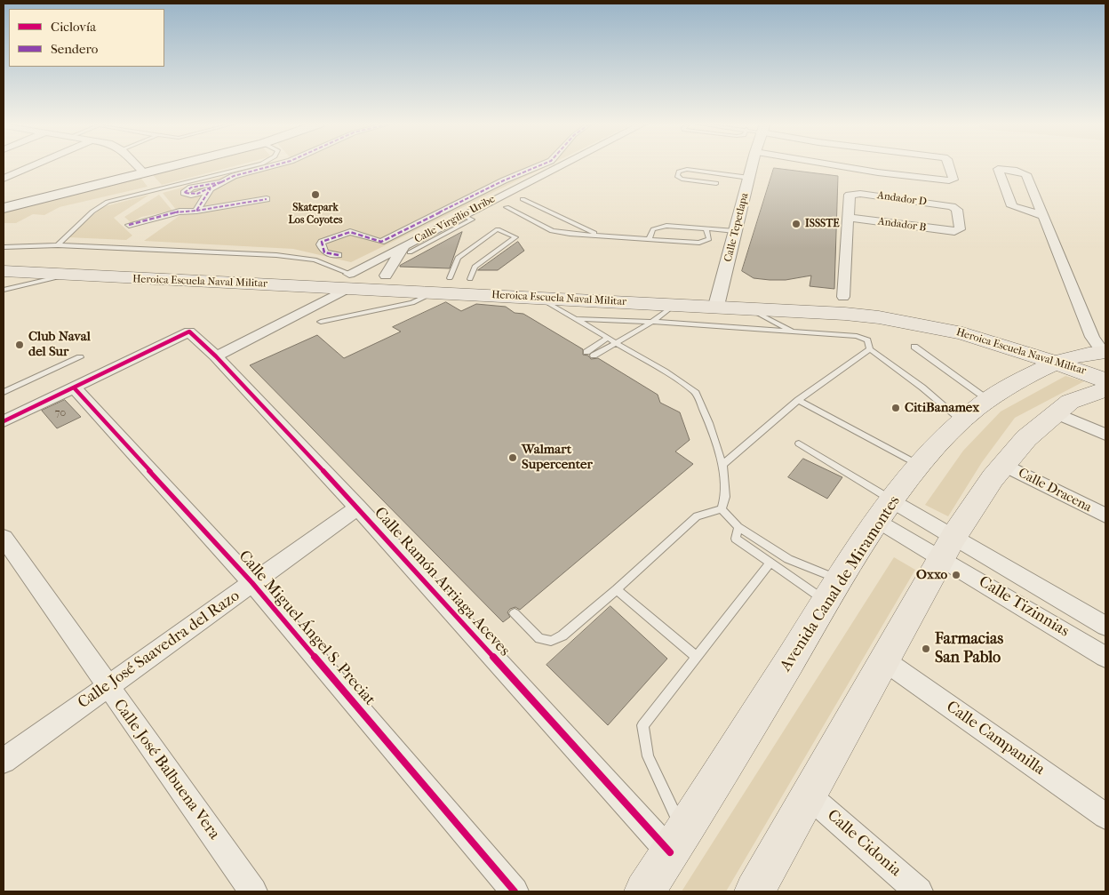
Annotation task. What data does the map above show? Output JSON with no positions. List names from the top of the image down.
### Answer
{
  "streets": {
    "main road": ["Heroica Escuela Naval Militar", "Avenida Canal de Miramontes"],
    "street": [
      "Andador D",
      "Calle Virgilio Uribe",
      "Andador B",
      "Calle Tepetlapa",
      "Calle Dracena",
      "Calle Ramón Arriaga Aceves",
      "Calle Tizinnias",
      "Calle Miguel Ángel S. Preciat",
      "Calle José Saavedra del Razo",
      "Calle Campanilla",
      "Calle José Balbuena Vera",
      "Calle Cidonia"
    ]
  },
  "crossings": [
    ["Andador D", "Andador B"],
    ["Calle Virgilio Uribe", "Heroica Escuela Naval Militar"],
    ["Calle Tepetlapa", "Heroica Escuela Naval Militar"],
    ["Heroica Escuela Naval Militar", "Avenida Canal de Miramontes"],
    ["Calle Ramón Arriaga Aceves", "Avenida Canal de Miramontes"],
    ["Calle Ramón Arriaga Aceves", "Calle Miguel Ángel S. Preciat"],
    ["Calle Ramón Arriaga Aceves", "Calle José Saavedra del Razo"],
    ["Calle Miguel Ángel S. Preciat", "Calle José Saavedra del Razo"],
    ["Calle José Saavedra del Razo", "Calle José Balbuena Vera"]
  ],
  "places": [
    "Skatepark Los Coyotes",
    "ISSSTE",
    "Club Naval del Sur",
    "CitiBanamex",
    "Walmart Supercenter",
    "Oxxo",
    "Farmacias San Pablo"
  ],
  "house_numbers": ["70"],
  "legend": ["Ciclovía", "Sendero"]
}
